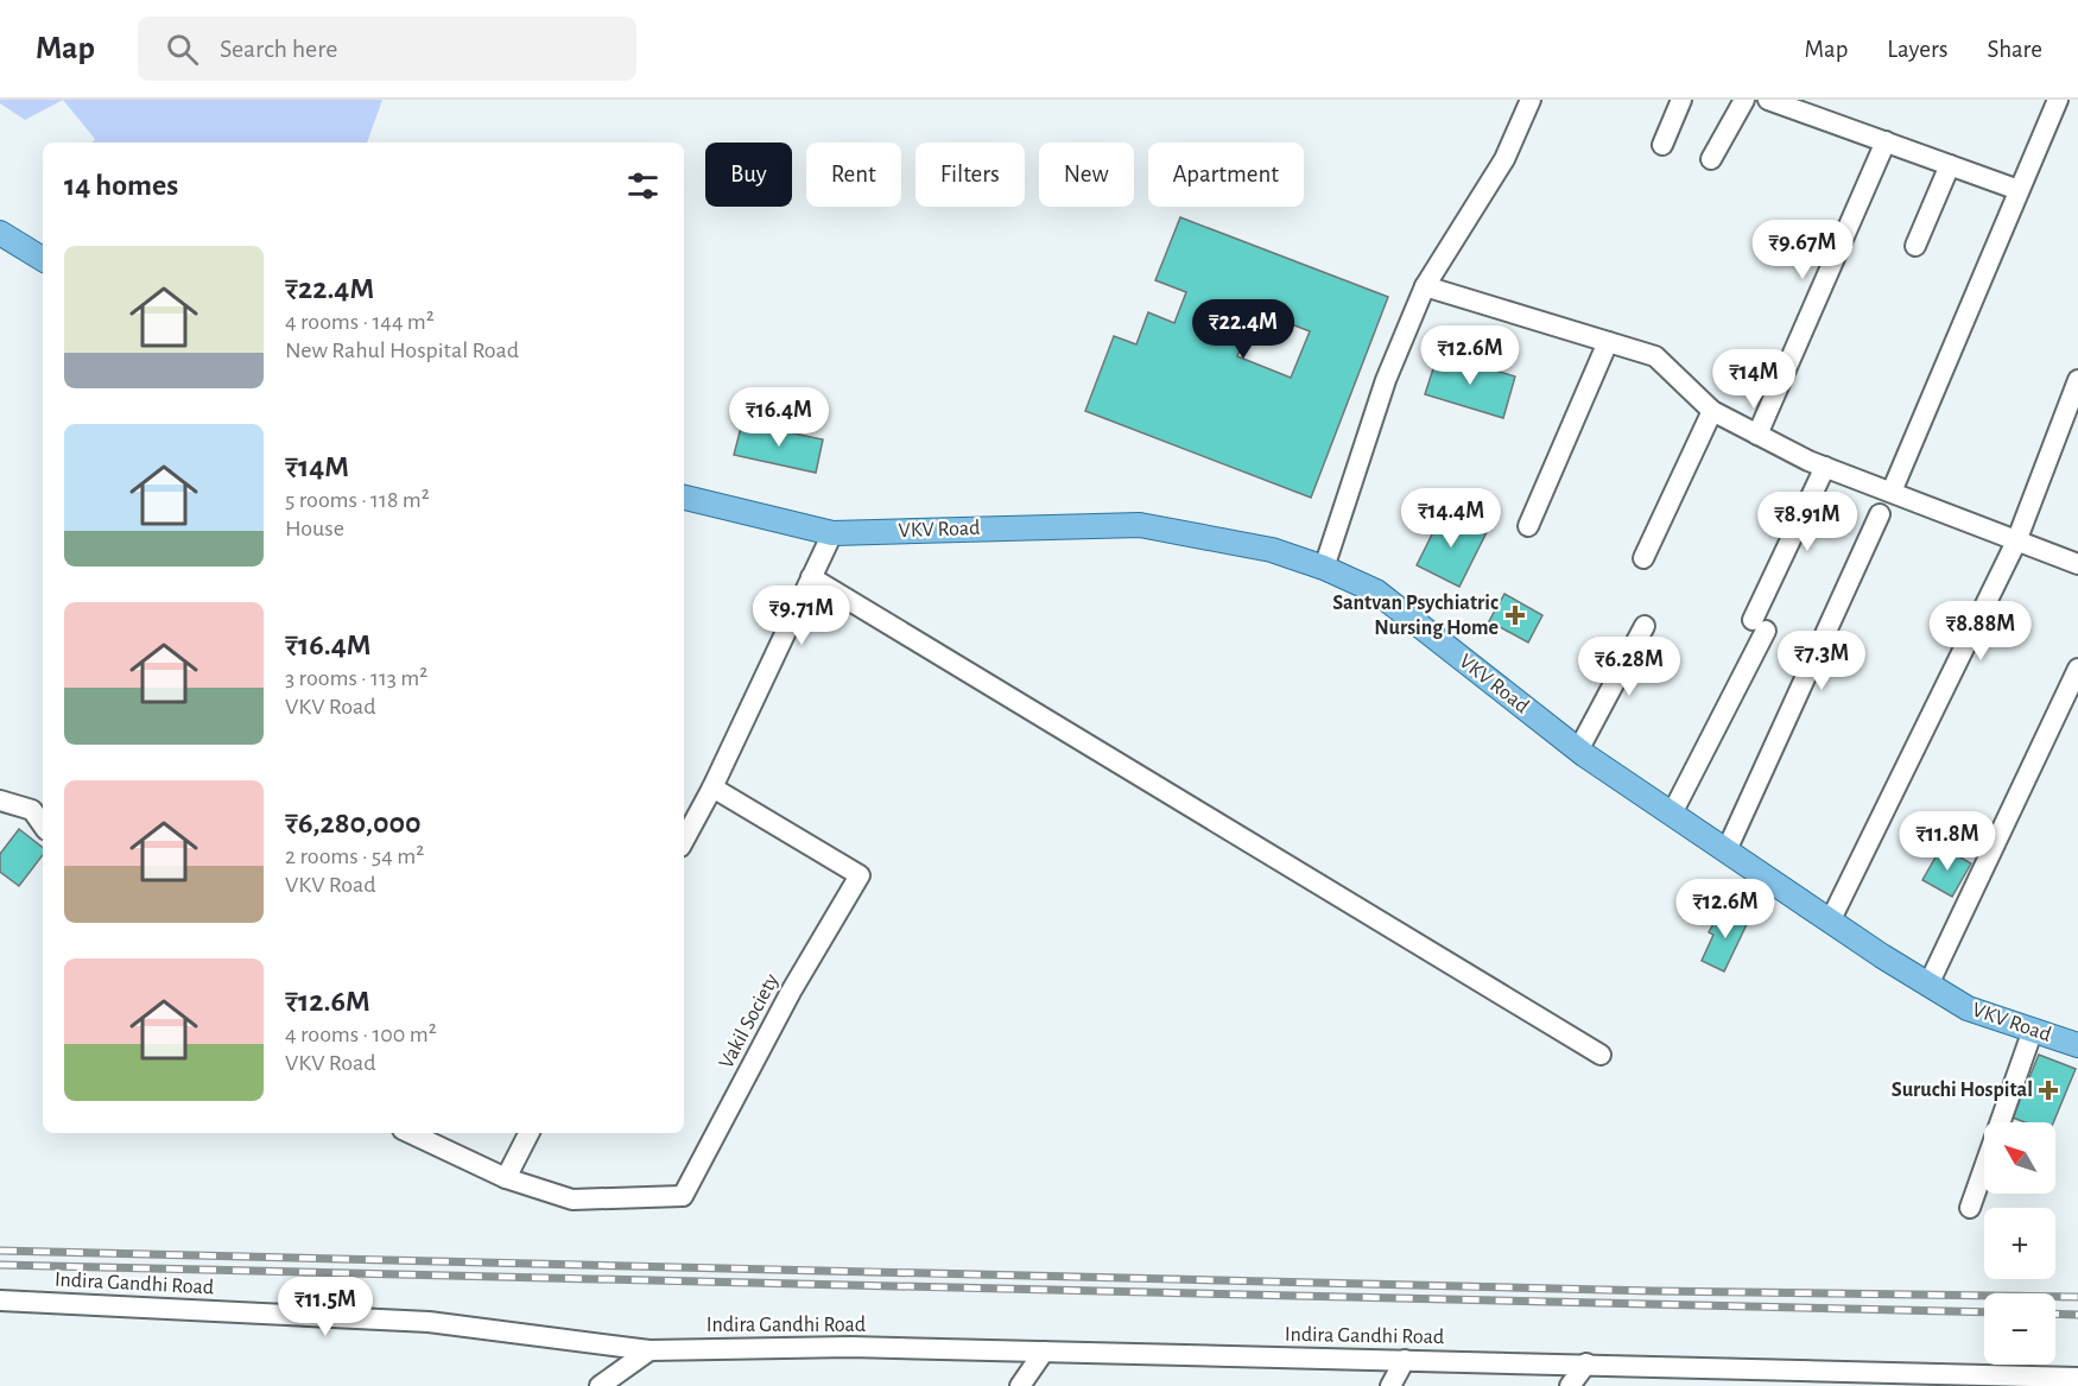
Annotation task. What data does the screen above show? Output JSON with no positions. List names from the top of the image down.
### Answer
{
  "streets": {
    "main road": ["VKV Road"],
    "street": ["Vakil Society", "Indira Gandhi Road"]
  },
  "places": {
    "health": ["Santvan Psychiatric Nursing Home", "Suruchi Hospital"]
  },
  "north": "top left",
  "page": {
    "header": "Map",
    "search": "Search here",
    "nav": ["Map", "Layers", "Share"],
    "chip": [
      "Buy",
      "Rent",
      "Filters",
      "New",
      "Apartment"
    ],
    "heading": "14 homes",
    "price": [
      "₹9.67M",
      "₹22.4M",
      "₹12.6M",
      "₹14M",
      "₹16.4M",
      "₹14.4M",
      "₹8.91M",
      "₹9.71M",
      "₹8.88M",
      "₹7.3M",
      "₹6.28M",
      "₹11.8M",
      "₹12.6M",
      "₹11.5M"
    ],
    "list": [
      {
        "name": "₹22.4M",
        "note": "4 rooms · 144 m² · New Rahul Hospital Road"
      },
      {
        "name": "₹14M",
        "note": "5 rooms · 118 m² · House"
      },
      {
        "name": "₹16.4M",
        "note": "3 rooms · 113 m² · VKV Road"
      },
      {
        "name": "₹6,280,000",
        "note": "2 rooms · 54 m² · VKV Road"
      },
      {
        "name": "₹12.6M",
        "note": "4 rooms · 100 m² · VKV Road"
      }
    ],
    "map_buttons": ["+", "−"]
  }
}
